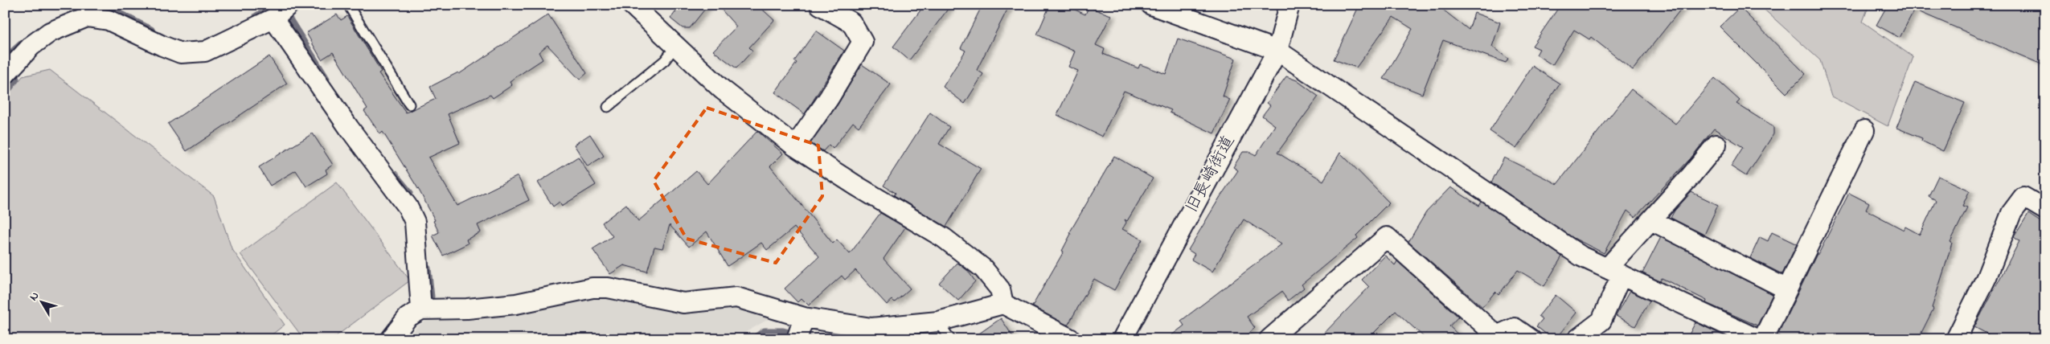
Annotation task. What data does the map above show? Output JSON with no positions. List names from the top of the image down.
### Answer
{
  "streets": {
    "street": ["旧長崎街道"]
  },
  "north": "top left"
}
